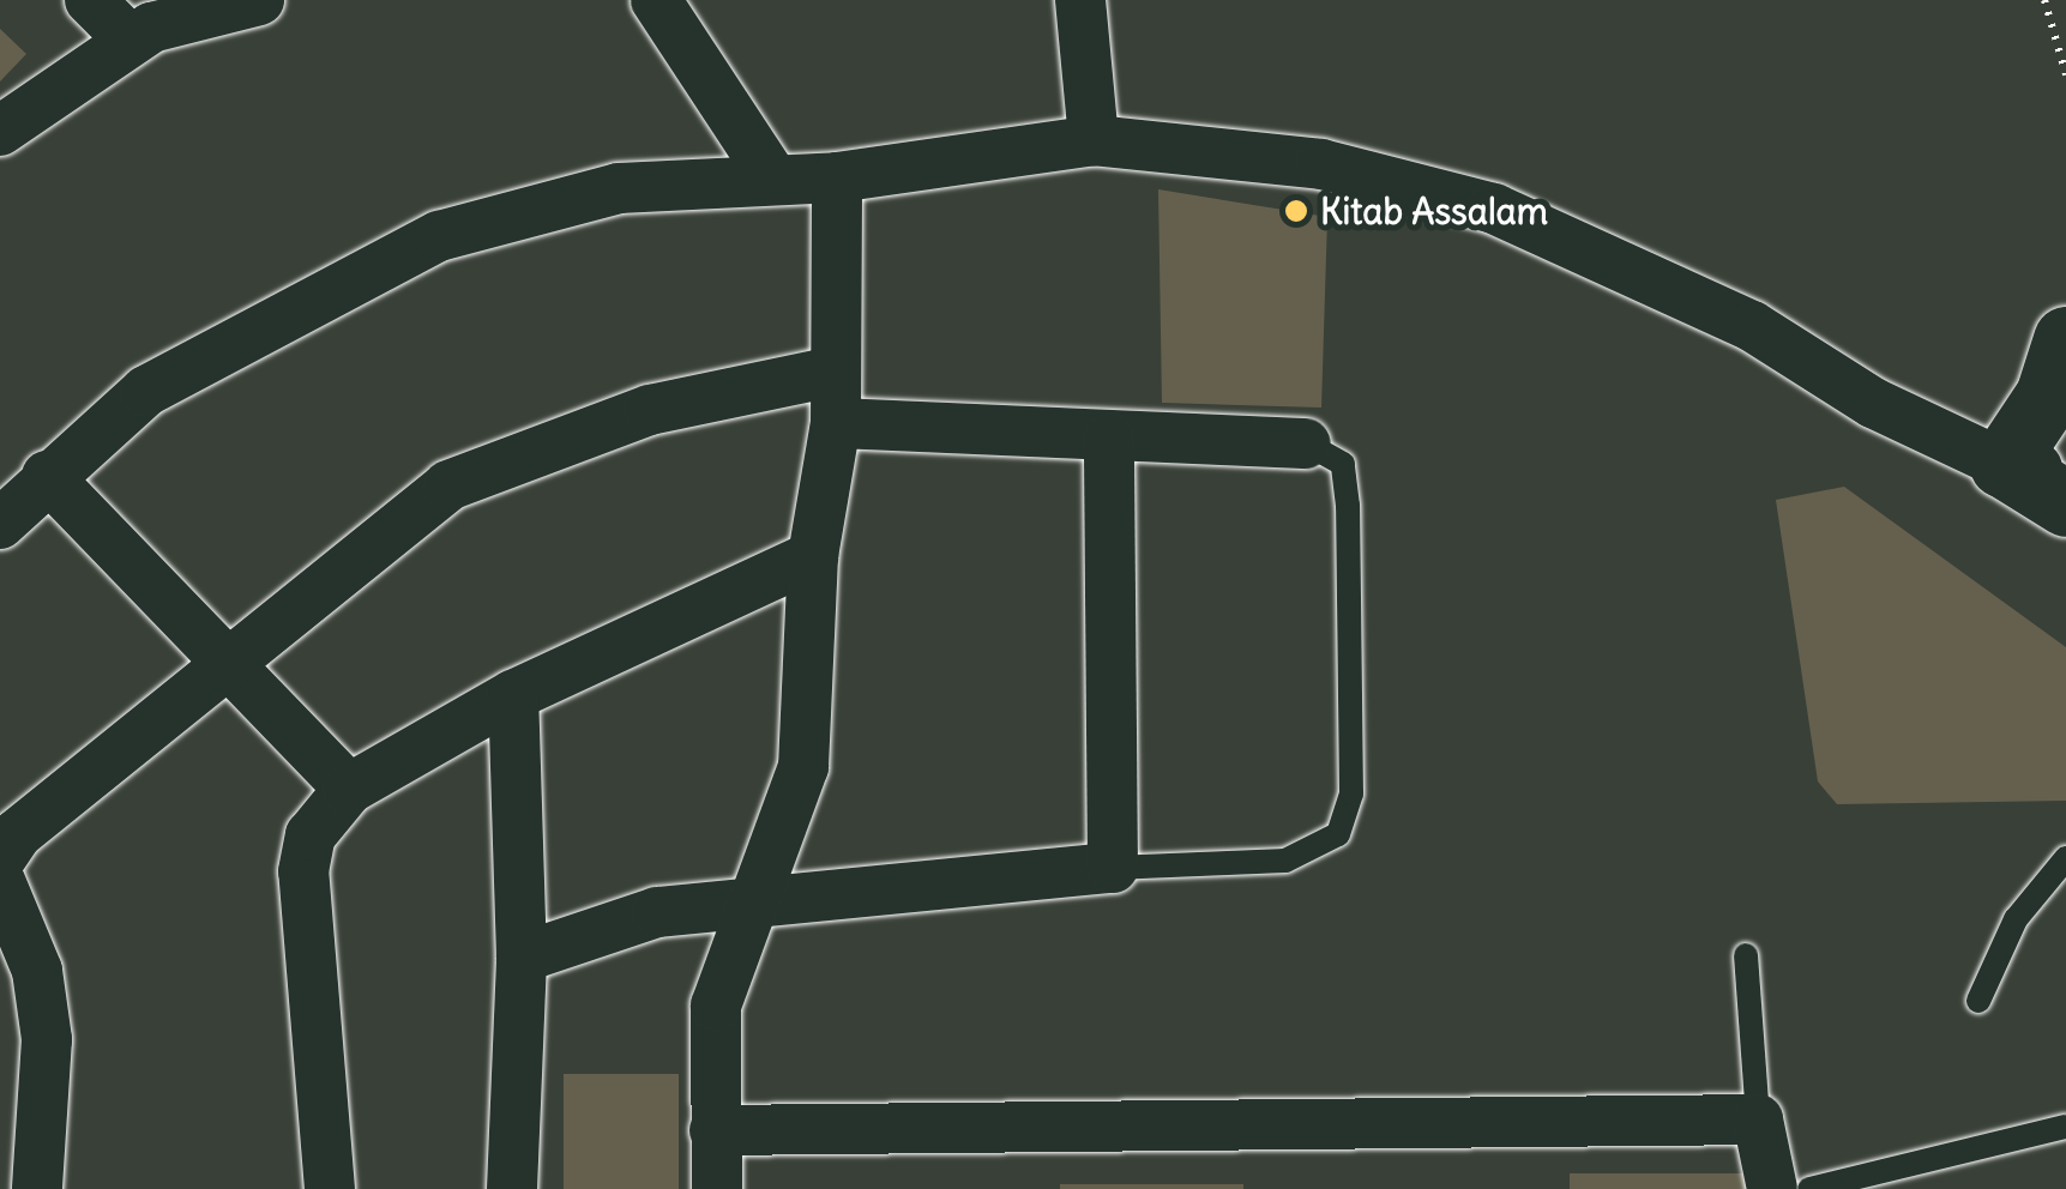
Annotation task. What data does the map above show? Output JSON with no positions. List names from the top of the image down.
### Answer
{
  "places": ["Kitab Assalam"]
}
